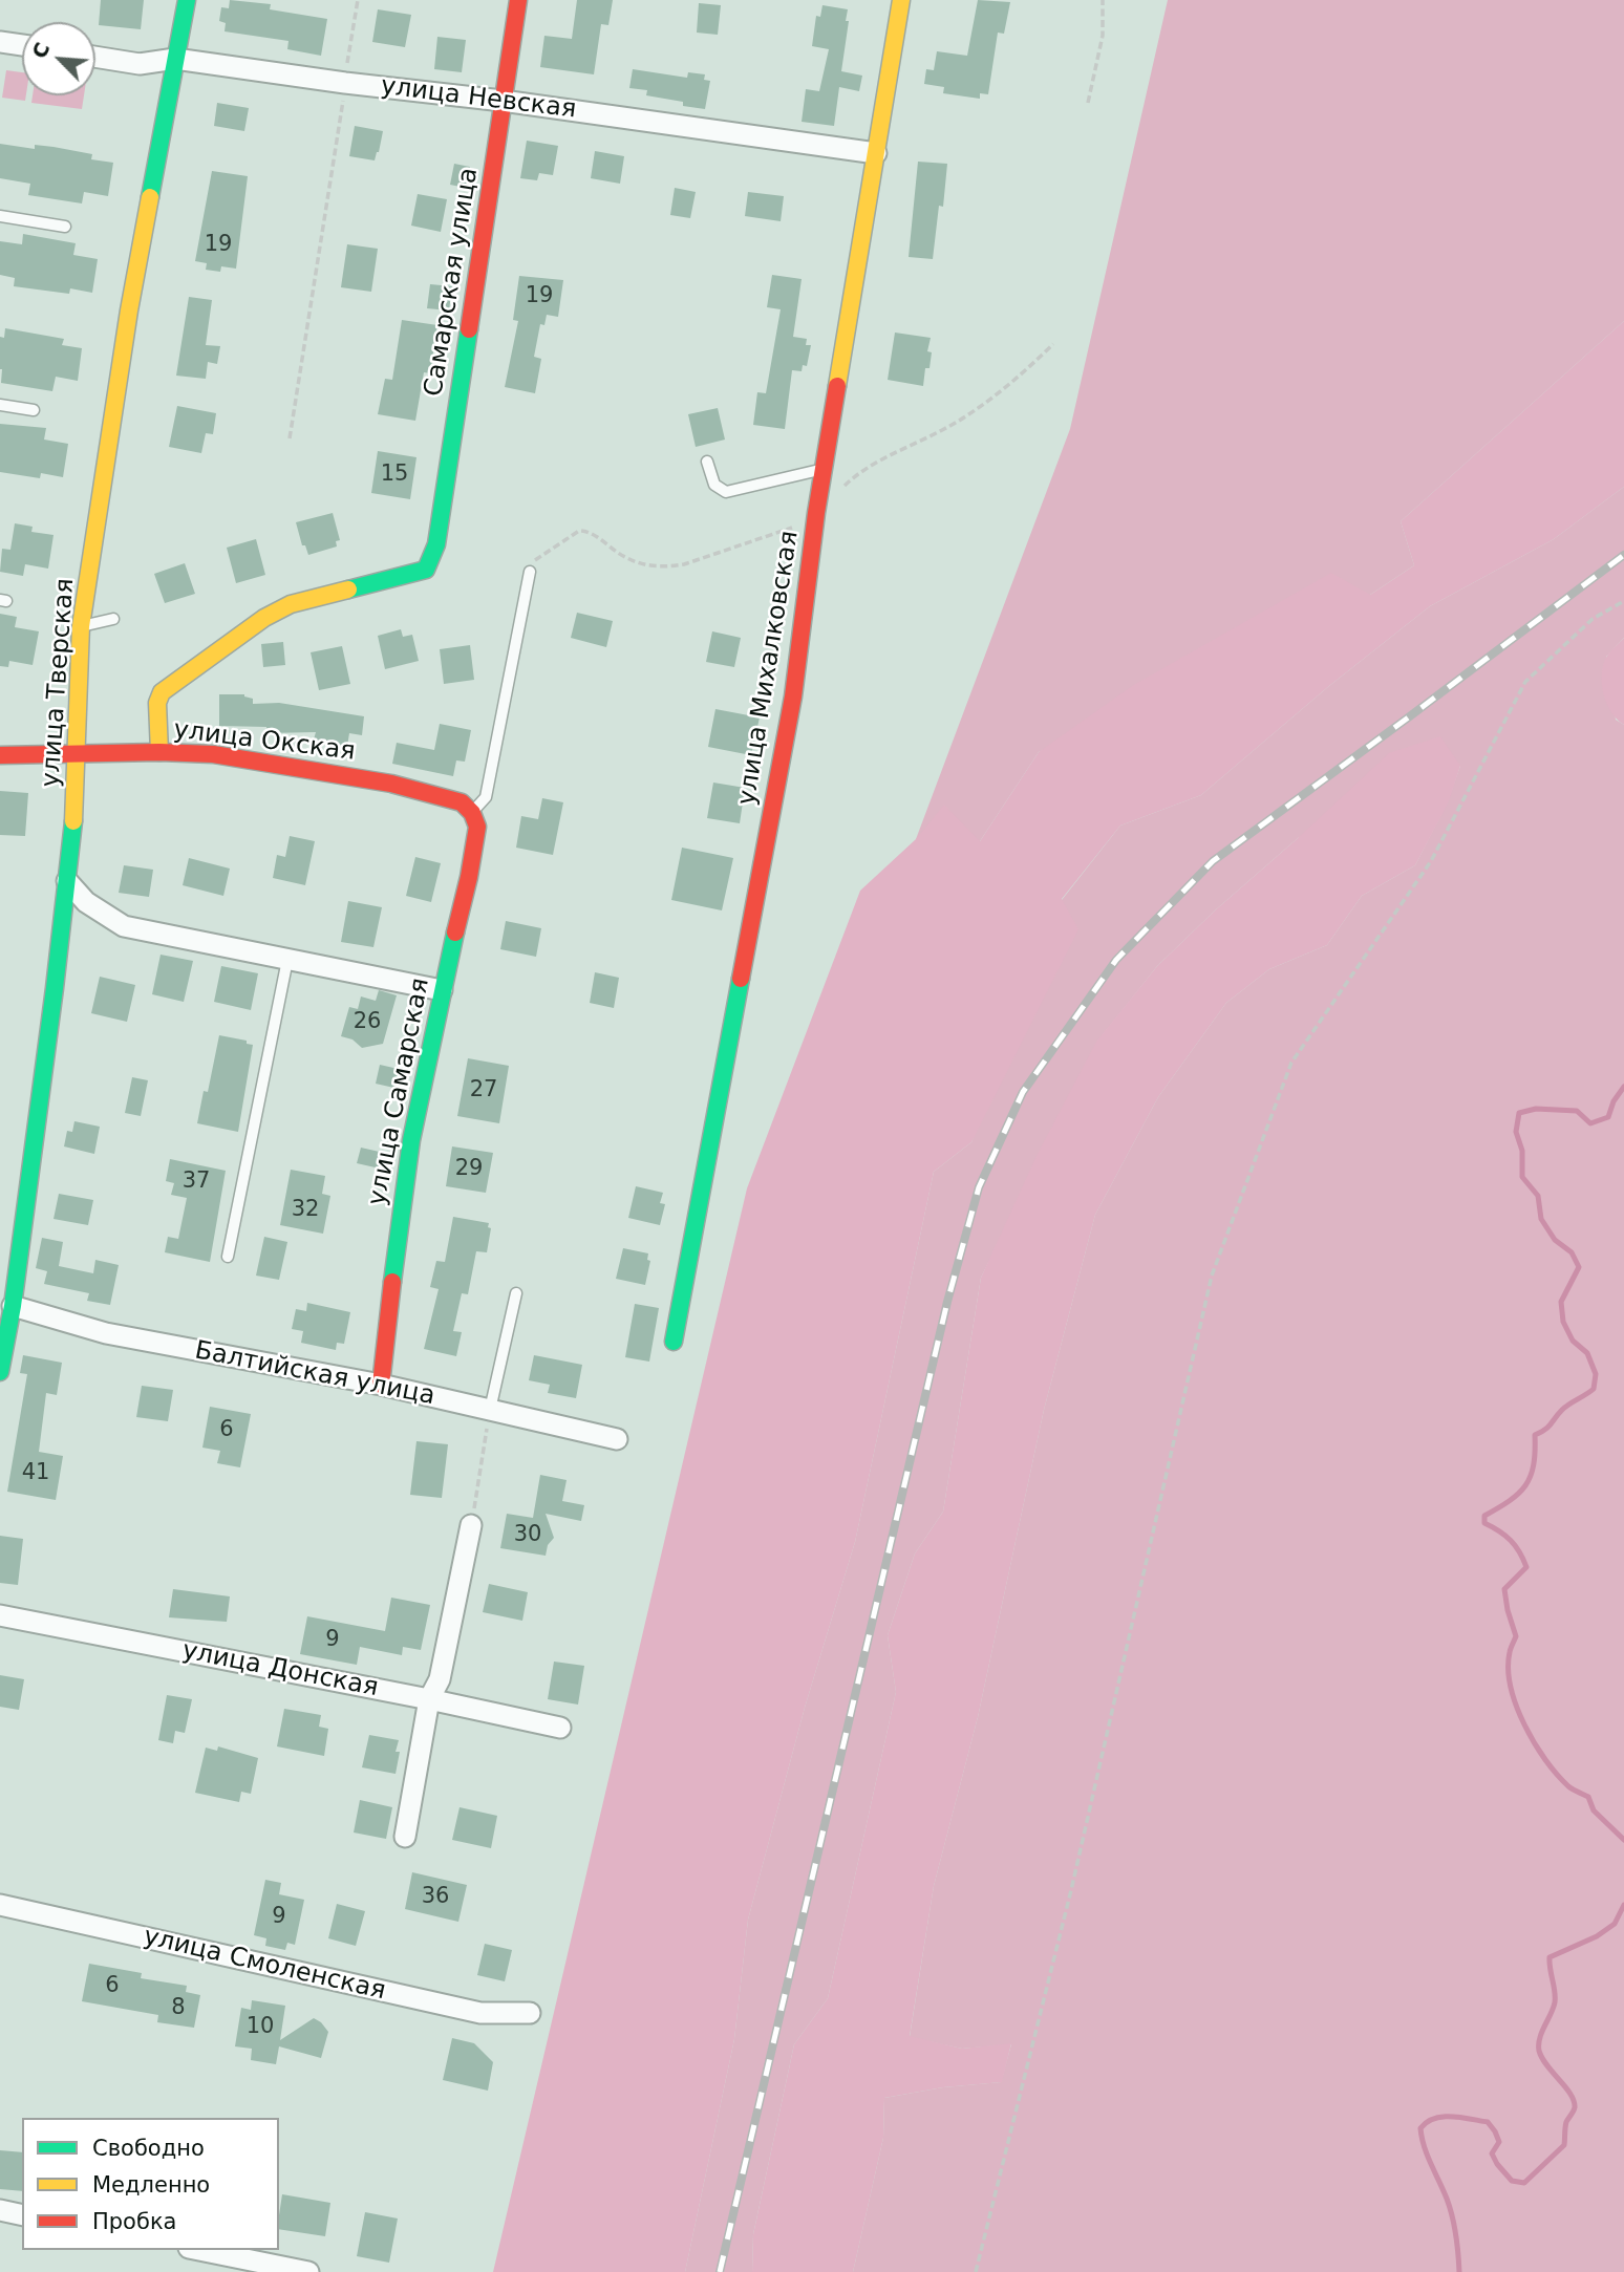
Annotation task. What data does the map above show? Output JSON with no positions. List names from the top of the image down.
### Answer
{
  "streets": {
    "street": [
      "улица Невская",
      "Самарская улица",
      "улица Михалковская",
      "улица Тверская",
      "улица Окская",
      "улица Самарская",
      "Балтийская улица",
      "улица Донская",
      "улица Смоленская"
    ]
  },
  "crossings": [
    ["улица Невская", "Самарская улица"],
    ["улица Невская", "улица Михалковская"],
    ["улица Невская", "улица Тверская"],
    ["Самарская улица", "улица Окская"],
    ["улица Тверская", "улица Окская"],
    ["улица Тверская", "Балтийская улица"],
    ["улица Окская", "улица Самарская"],
    ["улица Самарская", "Балтийская улица"]
  ],
  "house_numbers": [
    "19",
    "19",
    "15",
    "26",
    "27",
    "29",
    "37",
    "32",
    "6",
    "41",
    "30",
    "9",
    "36",
    "9",
    "6",
    "8",
    "10"
  ],
  "legend": ["Свободно", "Медленно", "Пробка"],
  "north": "top left"
}
